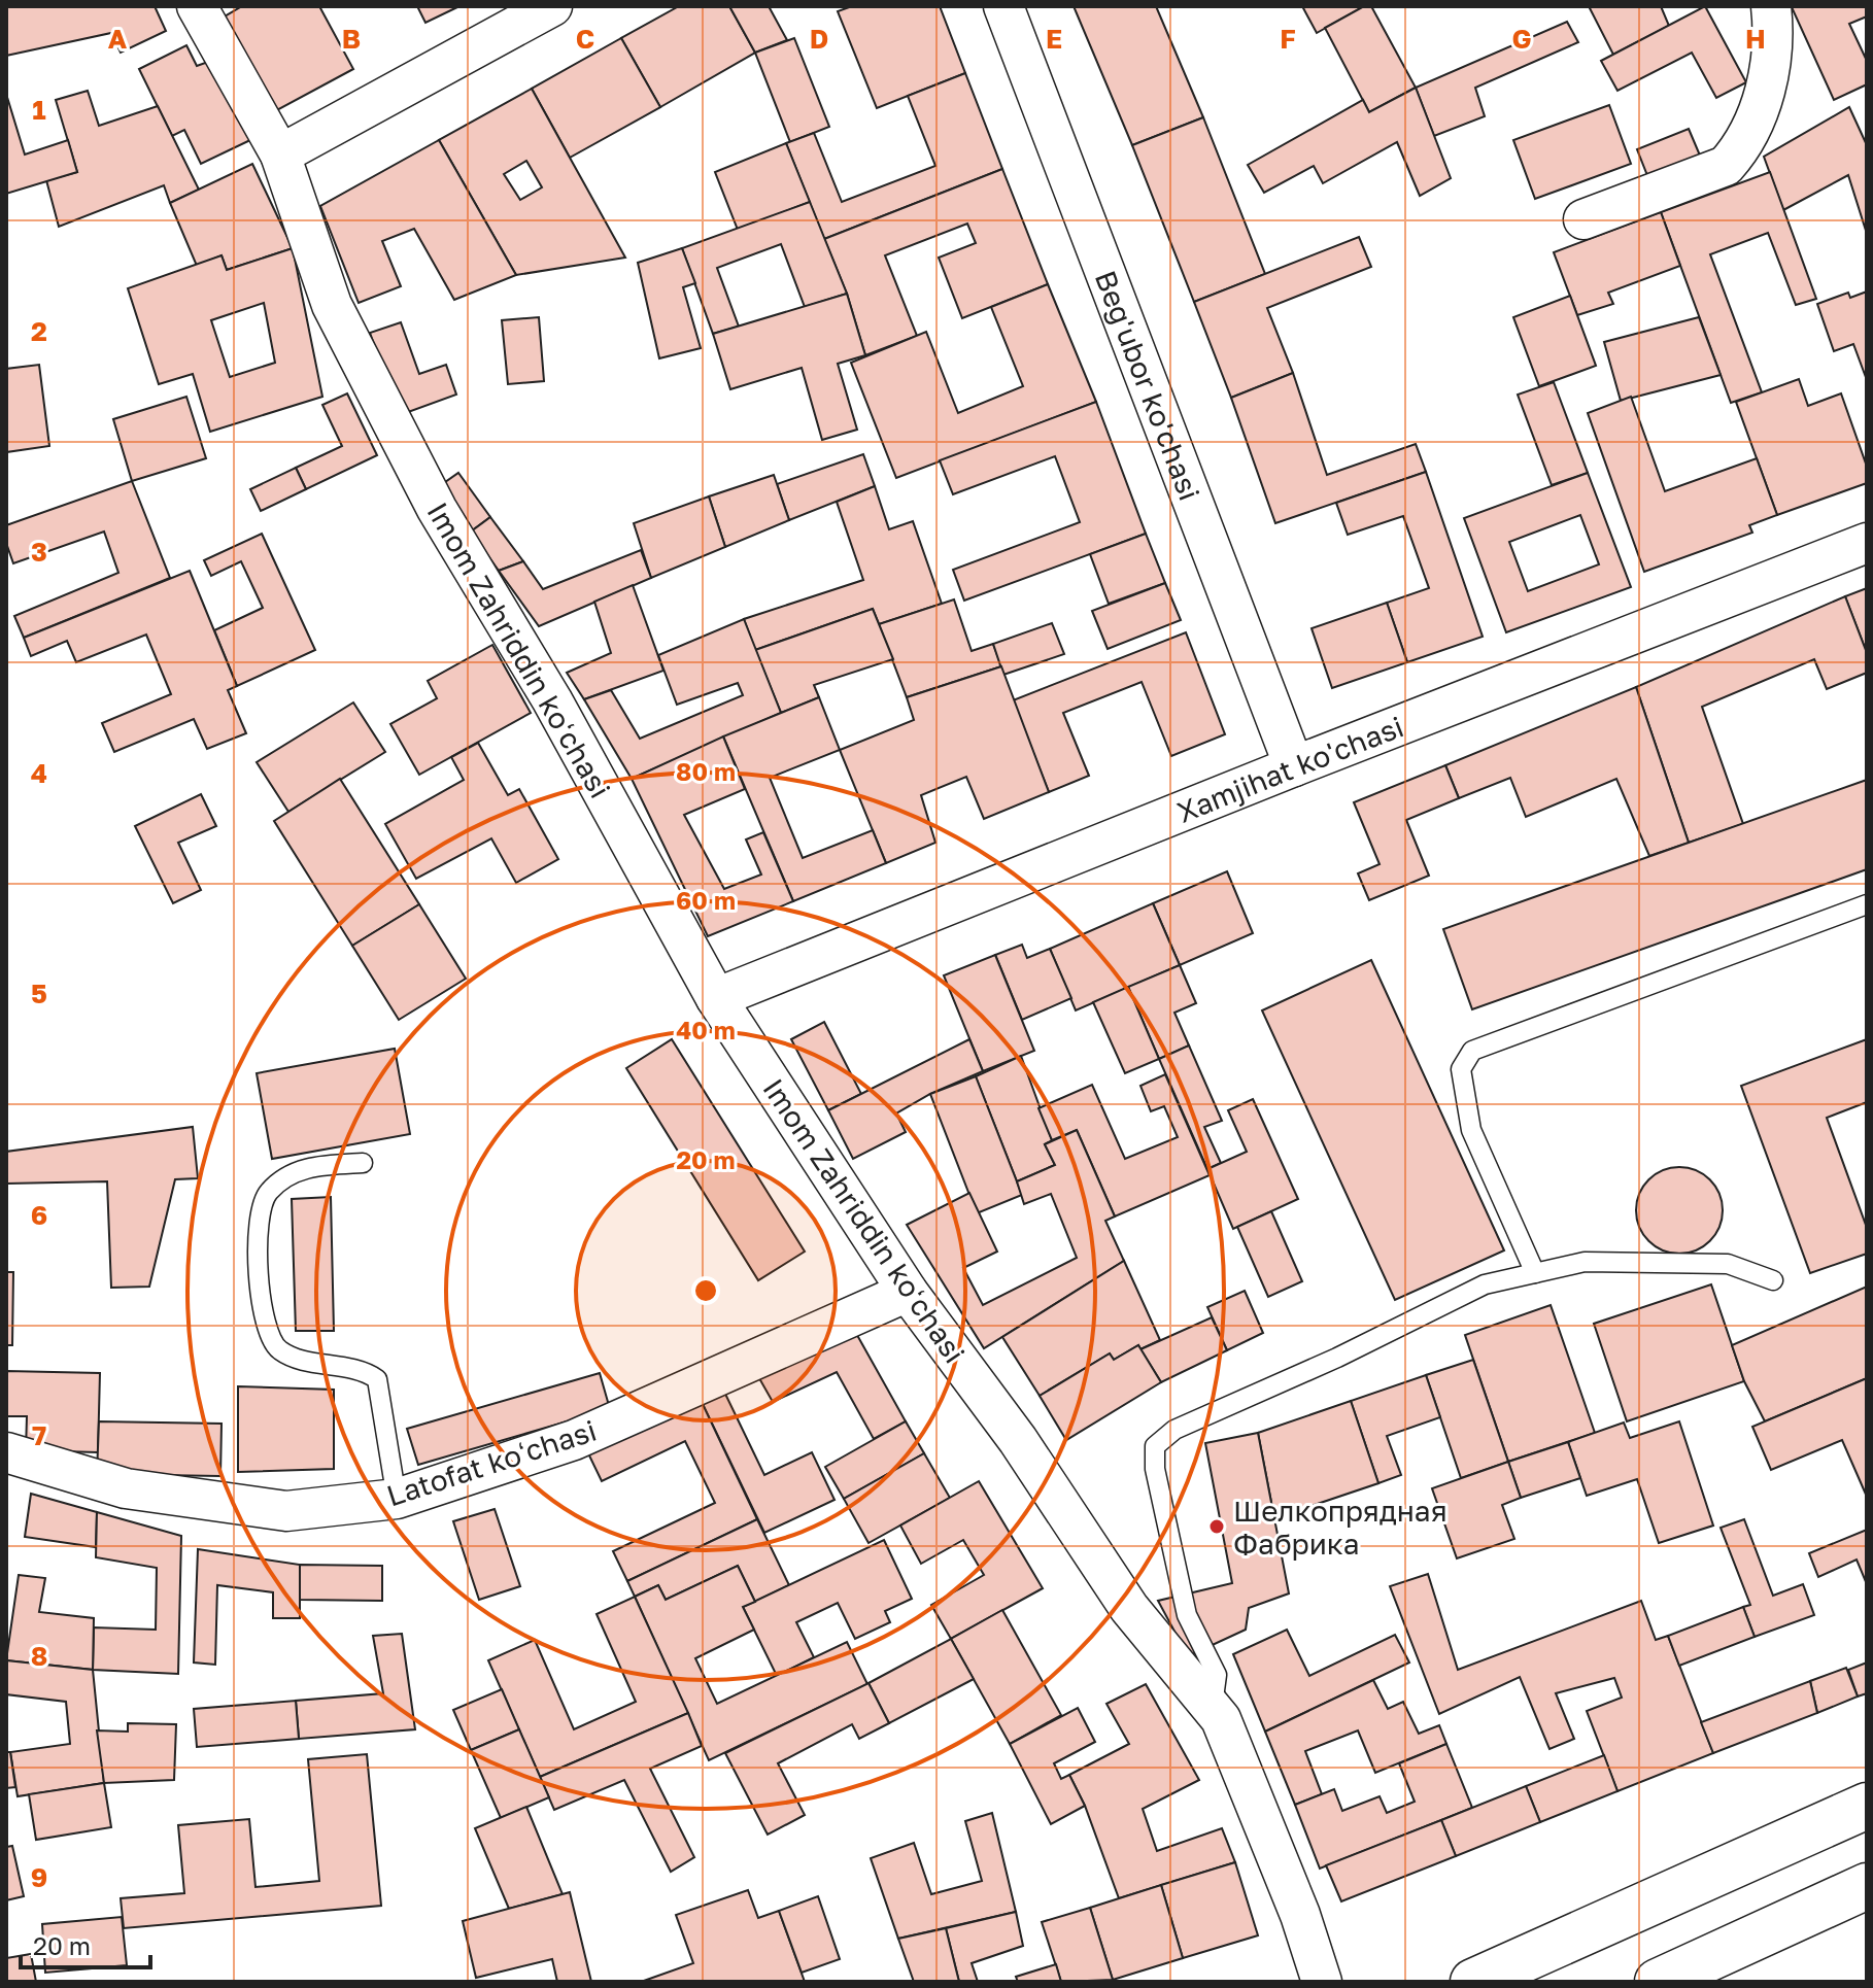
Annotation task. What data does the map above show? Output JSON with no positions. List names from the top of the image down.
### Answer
{
  "streets": {
    "street": [
      "Beg'ubor ko'chasi",
      "Imom Zahriddin koʻchasi",
      "Xamjihat ko'chasi",
      "Latofat koʻchasi"
    ]
  },
  "crossings": [
    ["Beg'ubor ko'chasi", "Xamjihat ko'chasi"],
    ["Imom Zahriddin koʻchasi", "Xamjihat ko'chasi"],
    ["Imom Zahriddin koʻchasi", "Latofat koʻchasi"]
  ],
  "places": ["Шелкопрядная Фабрика"],
  "scale_bar": "20 m",
  "grid": {
    "columns": [
      "A",
      "B",
      "C",
      "D",
      "E",
      "F",
      "G",
      "H"
    ],
    "rows": [
      "1",
      "2",
      "3",
      "4",
      "5",
      "6",
      "7",
      "8",
      "9"
    ]
  },
  "rings": [
    "80 m",
    "60 m",
    "40 m",
    "20 m"
  ]
}
